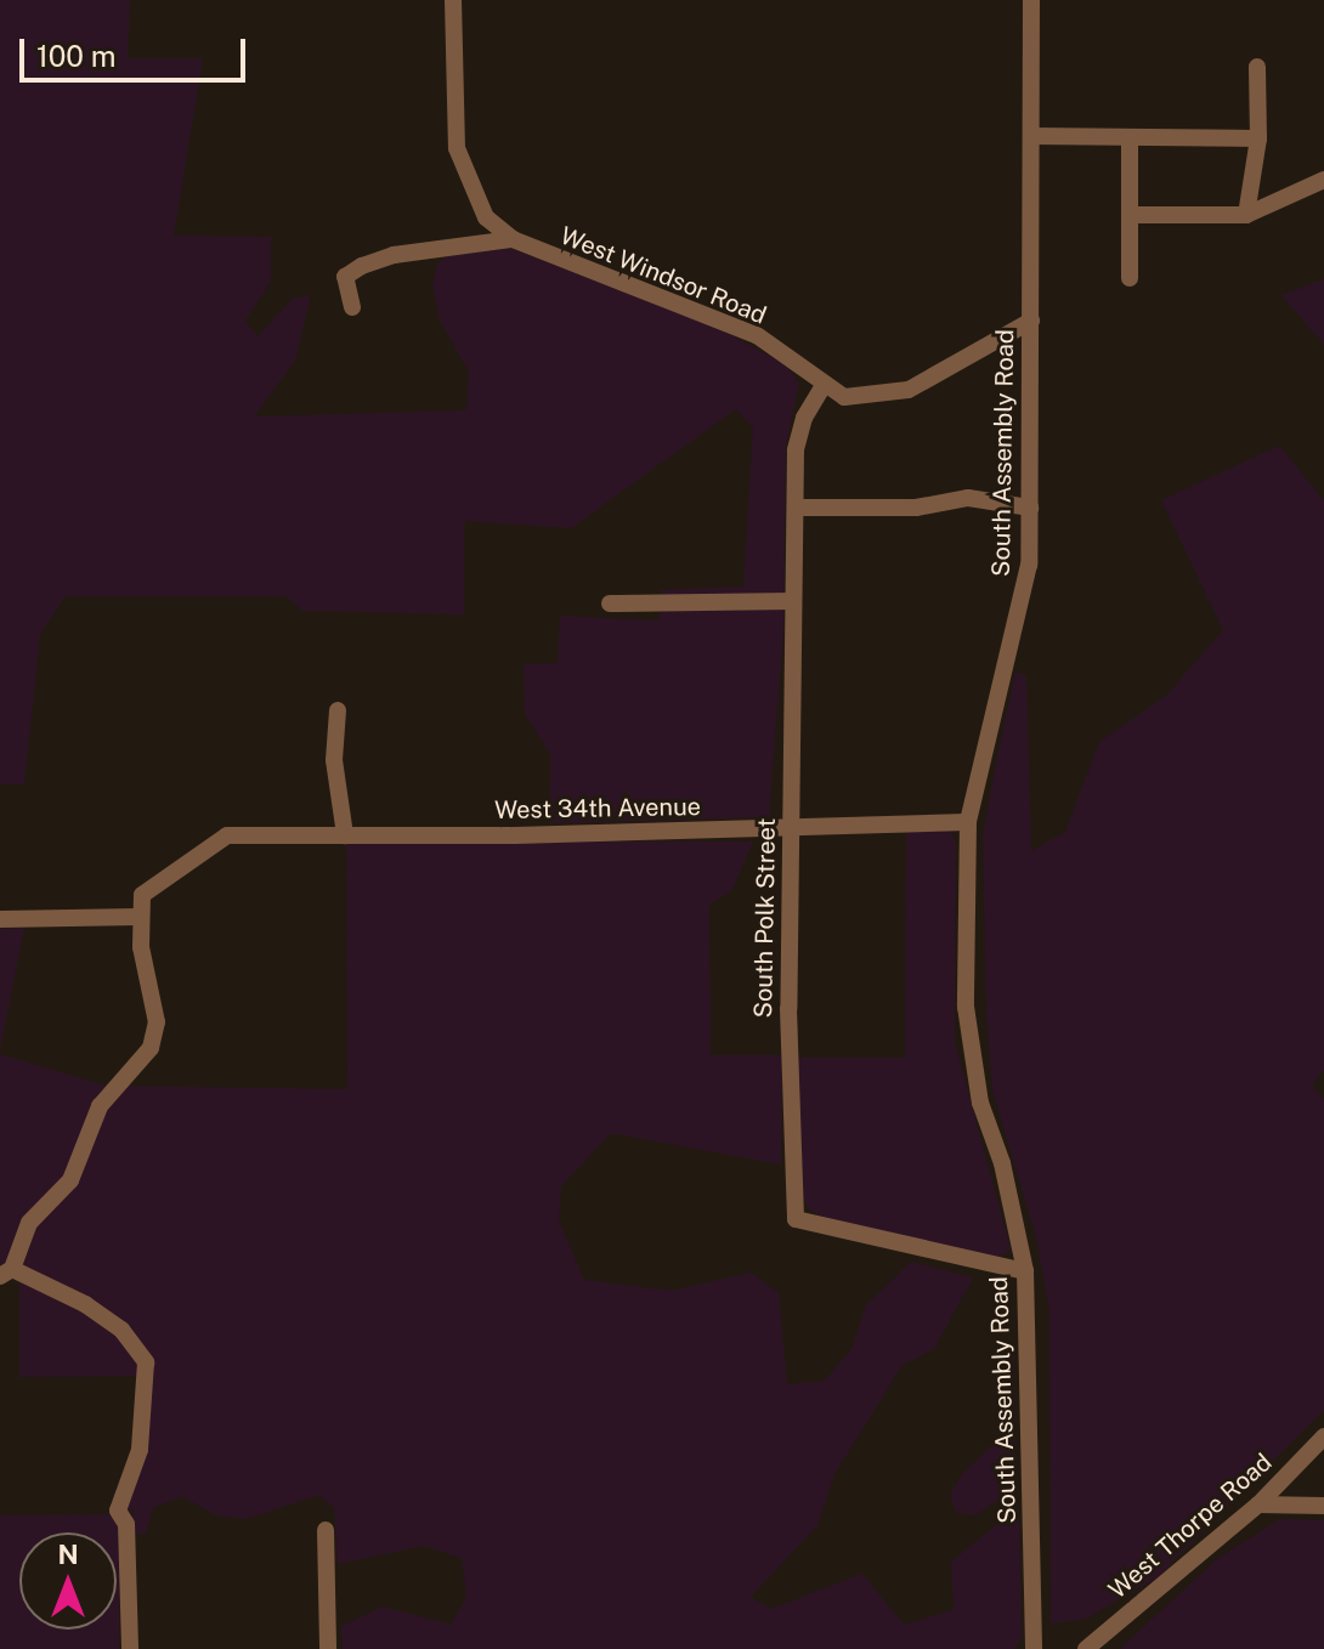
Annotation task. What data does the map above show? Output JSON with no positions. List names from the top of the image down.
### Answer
{
  "streets": {
    "street": [
      "West Windsor Road",
      "South Assembly Road",
      "West 34th Avenue",
      "South Polk Street",
      "West Thorpe Road"
    ]
  },
  "crossings": [
    ["West Windsor Road", "South Assembly Road"],
    ["West Windsor Road", "South Polk Street"],
    ["South Assembly Road", "West 34th Avenue"],
    ["South Assembly Road", "South Polk Street"],
    ["West 34th Avenue", "South Polk Street"]
  ],
  "scale_bar": "100 m",
  "north": "top"
}
